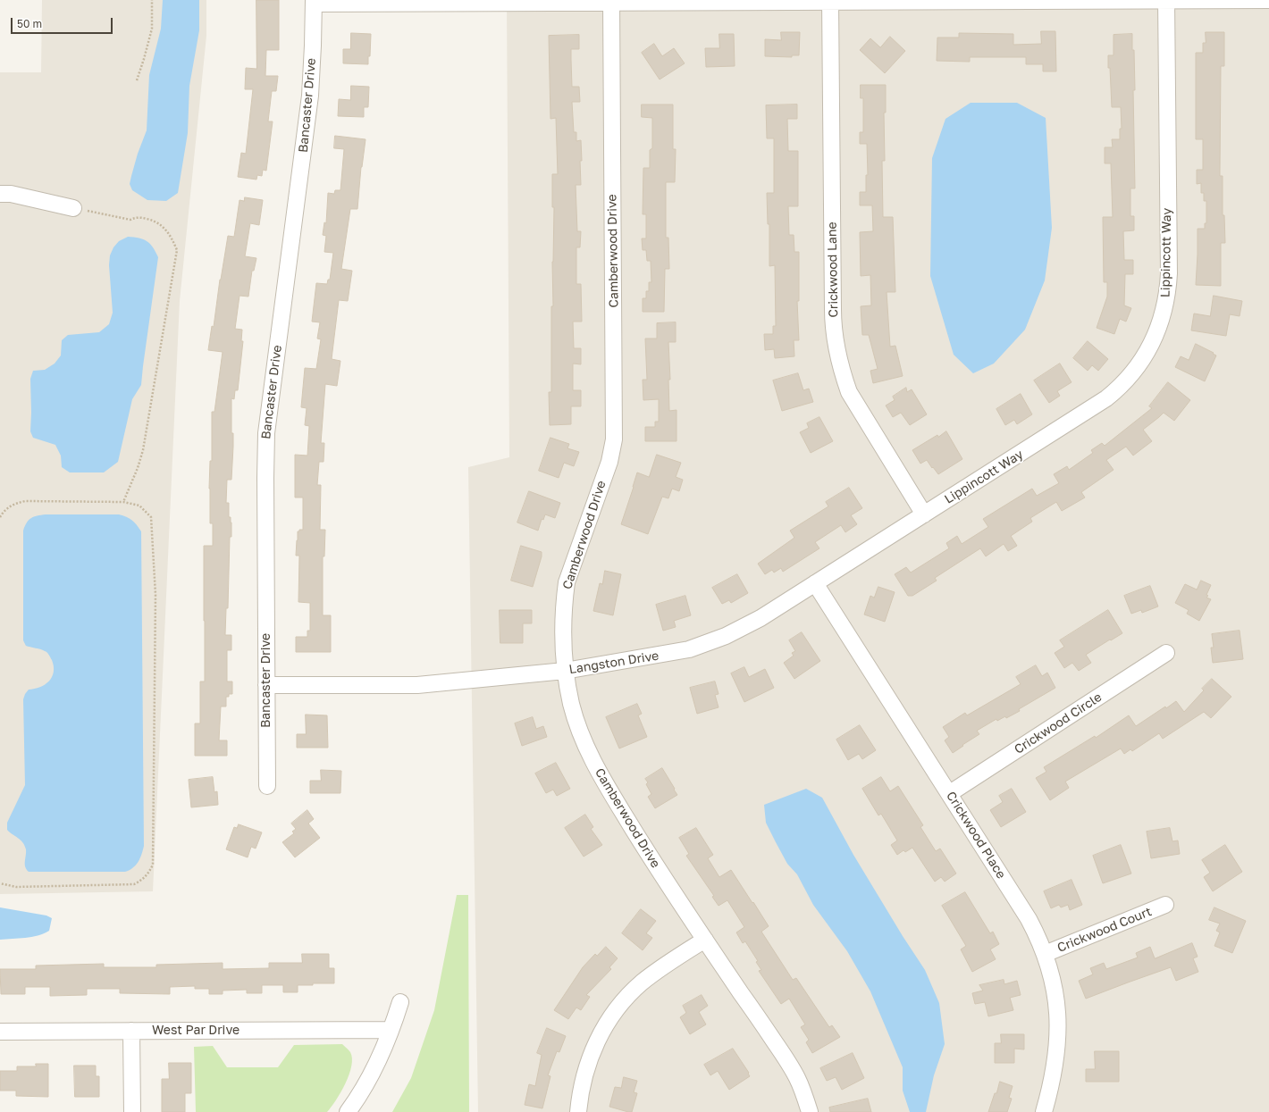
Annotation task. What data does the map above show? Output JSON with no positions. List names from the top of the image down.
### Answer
{
  "streets": {
    "street": [
      "Bancaster Drive",
      "Camberwood Drive",
      "Lippincott Way",
      "Crickwood Lane",
      "Langston Drive",
      "Crickwood Circle",
      "Crickwood Place",
      "Crickwood Court",
      "West Par Drive"
    ]
  },
  "crossings": [
    ["Bancaster Drive", "Langston Drive"],
    ["Camberwood Drive", "Langston Drive"],
    ["Lippincott Way", "Crickwood Lane"],
    ["Lippincott Way", "Langston Drive"],
    ["Crickwood Lane", "Langston Drive"],
    ["Langston Drive", "Crickwood Place"],
    ["Crickwood Circle", "Crickwood Place"],
    ["Crickwood Place", "Crickwood Court"]
  ],
  "scale_bar": "50 m"
}
